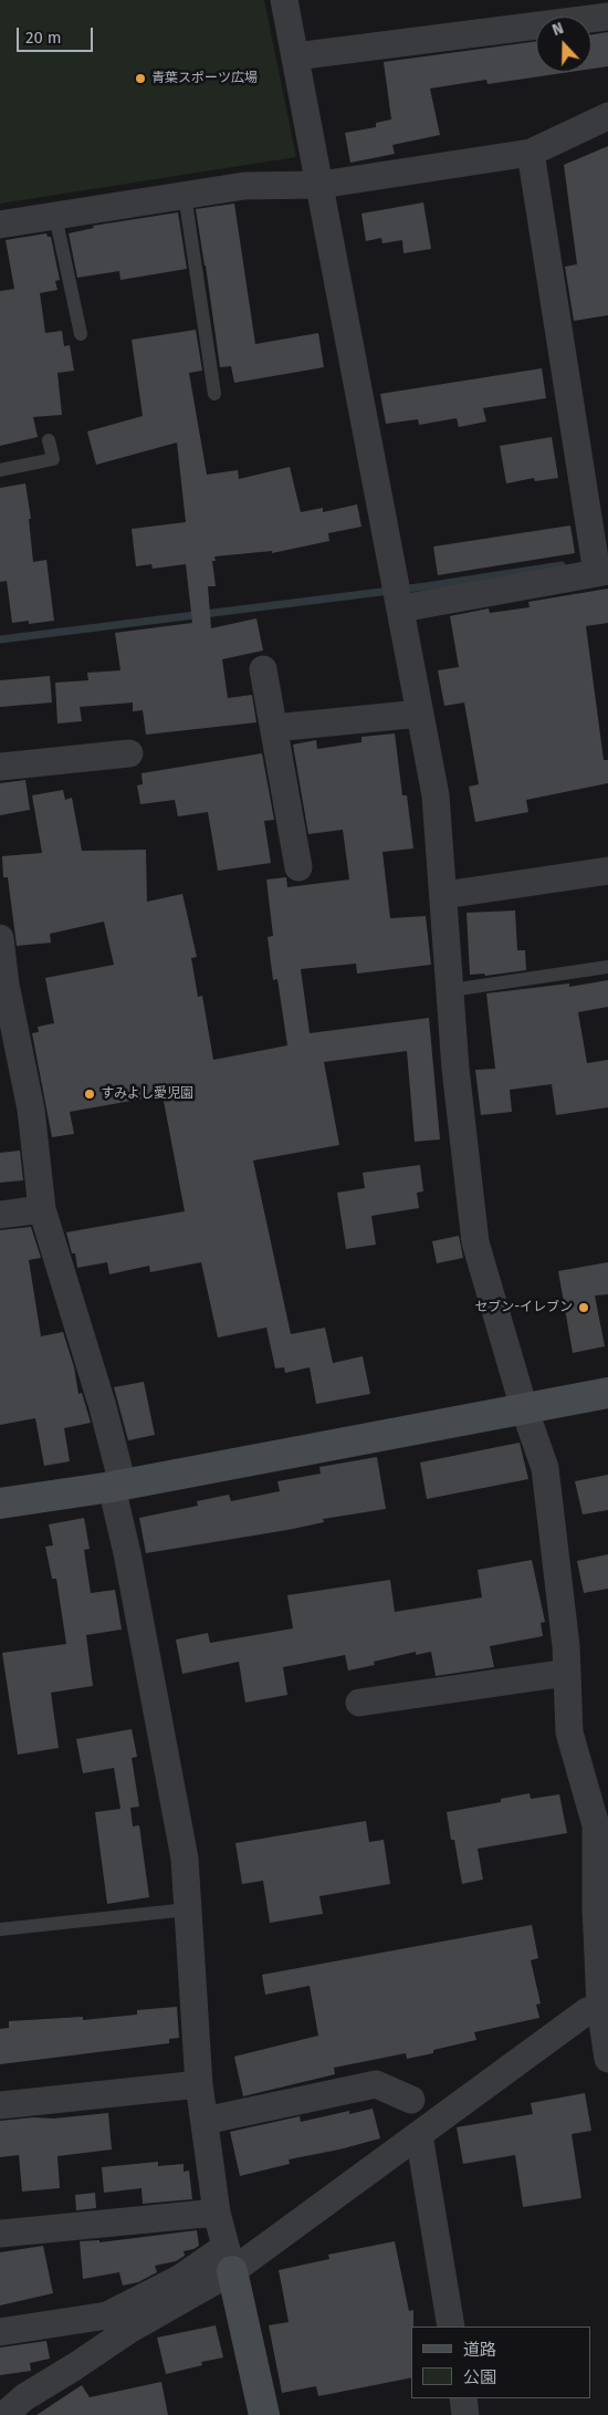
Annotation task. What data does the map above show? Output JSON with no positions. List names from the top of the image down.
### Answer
{
  "places": ["青葉スポーツ広場", "すみよし愛児園", "セブン-イレブン"],
  "legend": ["道路", "公園"],
  "scale_bar": "20 m",
  "north": "top"
}
